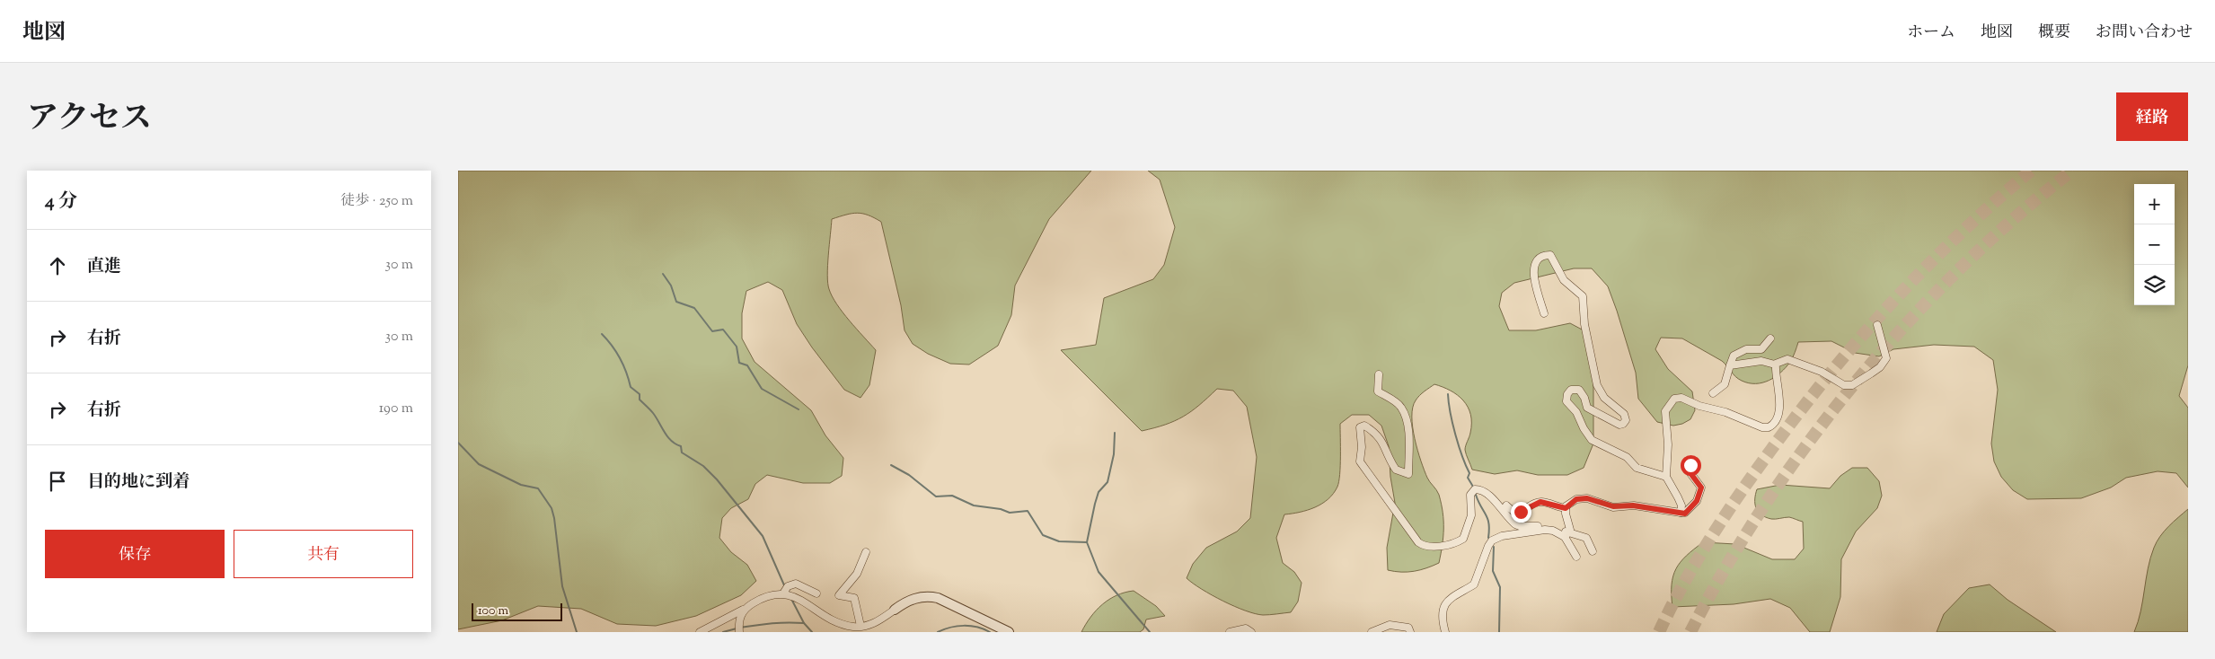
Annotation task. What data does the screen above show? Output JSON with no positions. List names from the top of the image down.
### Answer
{
  "scale_bar": "100 m",
  "page": {
    "header": "地図",
    "nav": [
      "ホーム",
      "地図",
      "概要",
      "お問い合わせ"
    ],
    "title": "アクセス",
    "buttons": [
      "経路",
      ["保存", "共有"]
    ],
    "heading": ["4 分", "徒歩 · 250 m"],
    "map_buttons": ["+", "−"],
    "list": [
      ["直進", "30 m"],
      ["右折", "30 m"],
      ["右折", "190 m"],
      "目的地に到着"
    ],
    "scale": "100 m"
  }
}
